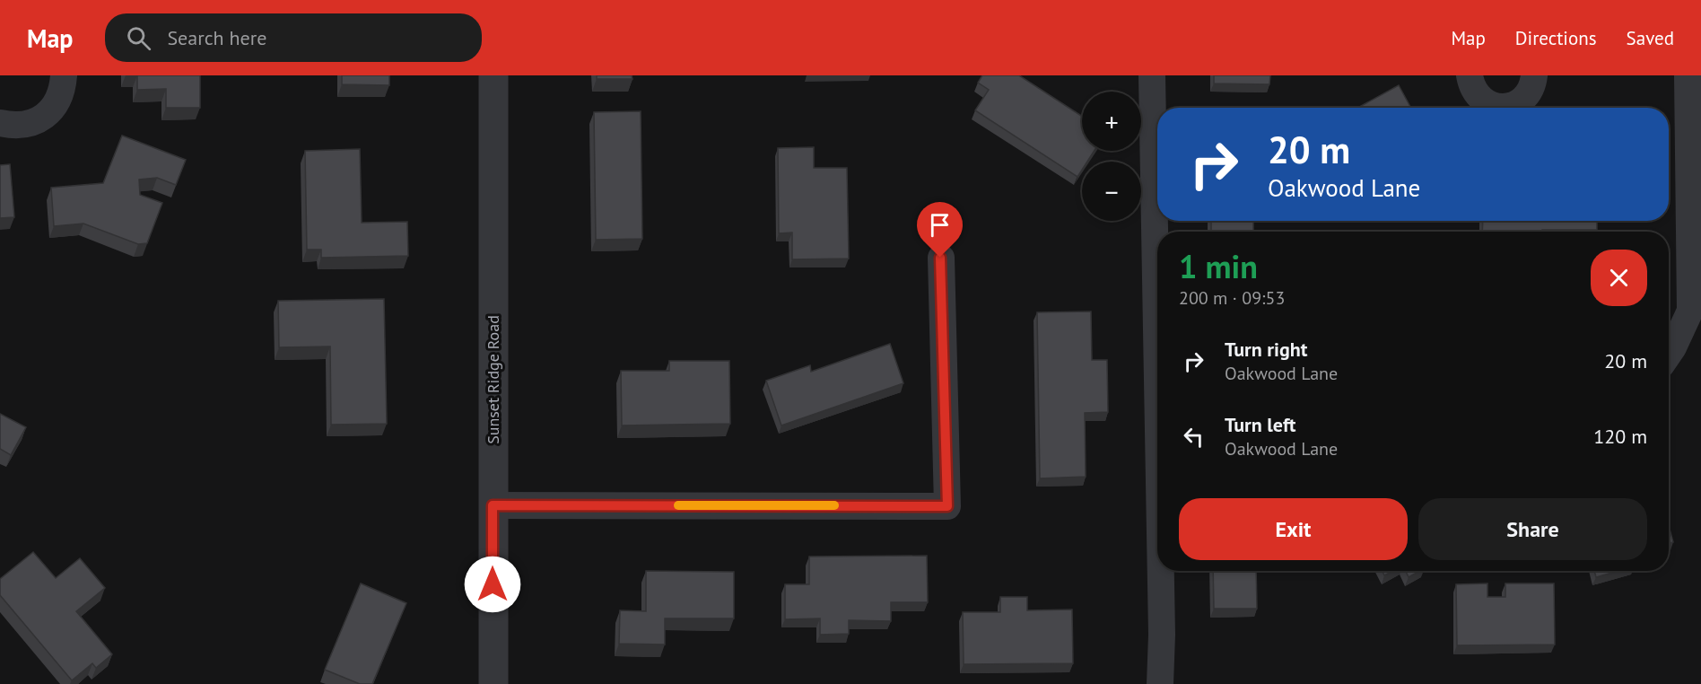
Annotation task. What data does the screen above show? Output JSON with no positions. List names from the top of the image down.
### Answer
{
  "streets": {
    "street": ["Sunset Ridge Road"]
  },
  "page": {
    "header": "Map",
    "search": "Search here",
    "nav": ["Map", "Directions", "Saved"],
    "map_buttons": ["+", "−"],
    "turn": ["20 m", "Oakwood Lane"],
    "heading": ["1 min", "200 m · 09:53"],
    "list": [
      {
        "name": "Turn right",
        "note": "Oakwood Lane",
        "value": "20 m"
      },
      {
        "name": "Turn left",
        "note": "Oakwood Lane",
        "value": "120 m"
      }
    ],
    "buttons": ["Exit", "Share"]
  }
}
